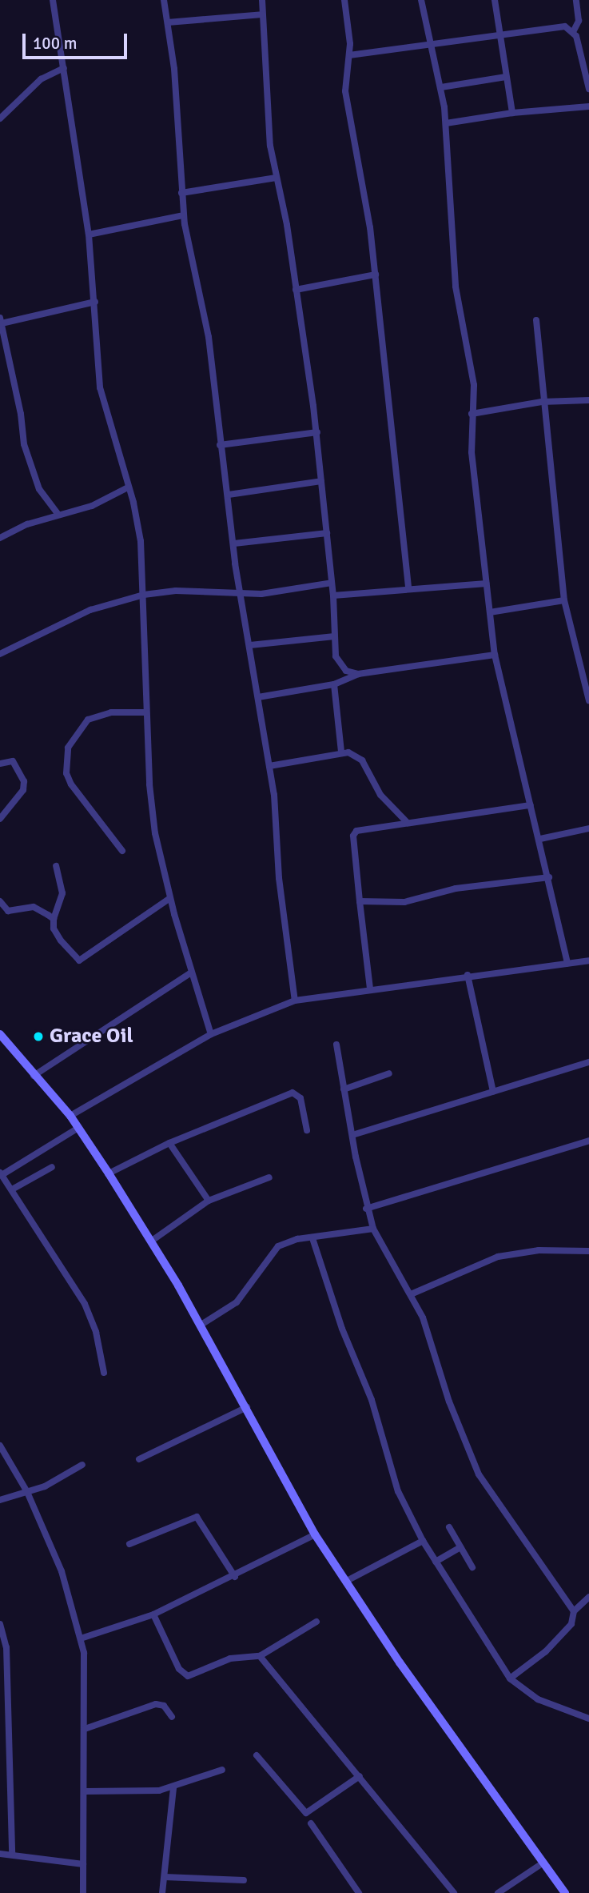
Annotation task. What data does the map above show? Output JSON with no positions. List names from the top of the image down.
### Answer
{
  "places": ["Grace Oil"],
  "scale_bar": "100 m"
}
